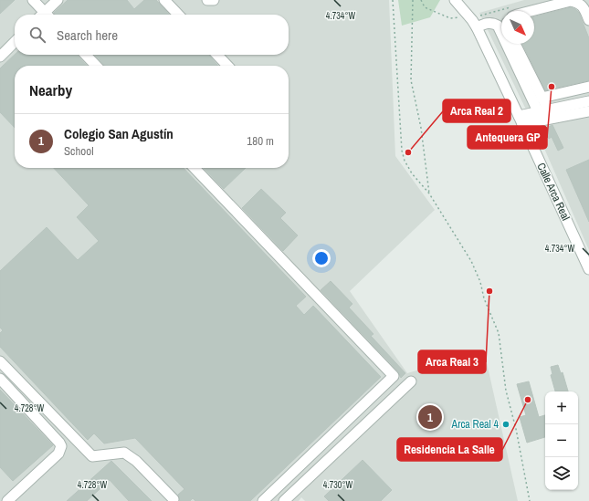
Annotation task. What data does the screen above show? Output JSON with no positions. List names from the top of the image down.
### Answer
{
  "streets": {
    "street": ["Calle Arca Real"]
  },
  "places": [
    "Antequera GP",
    "Arca Real 2",
    "Arca Real 3",
    "Residencia La Salle",
    "Arca Real 4"
  ],
  "north": "bottom right",
  "page": {
    "search": "Search here",
    "heading": "Nearby",
    "list": [
      {
        "mark": "1",
        "name": "Colegio San Agustín",
        "note": "School",
        "value": "180 m"
      }
    ],
    "map_buttons": ["+", "−"],
    "pins": "1"
  },
  "coordinates": ["4.734°W", "4.728°W", "4.730°W"]
}
